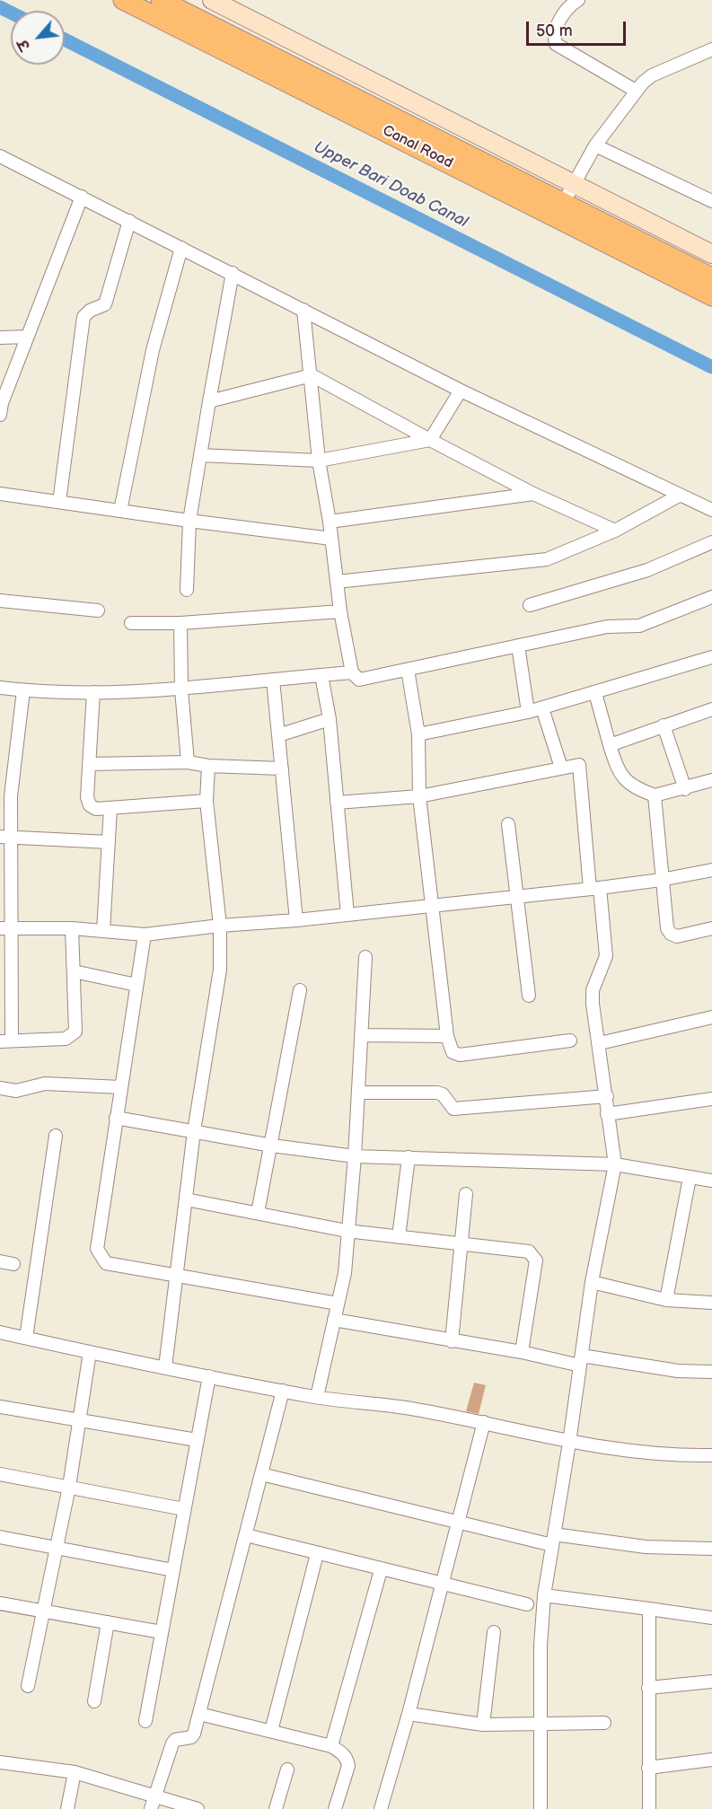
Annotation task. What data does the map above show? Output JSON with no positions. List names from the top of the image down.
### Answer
{
  "streets": {
    "main road": ["Canal Road"]
  },
  "water": ["Upper Bari Doab Canal"],
  "scale_bar": "50 m",
  "north": "bottom left"
}
